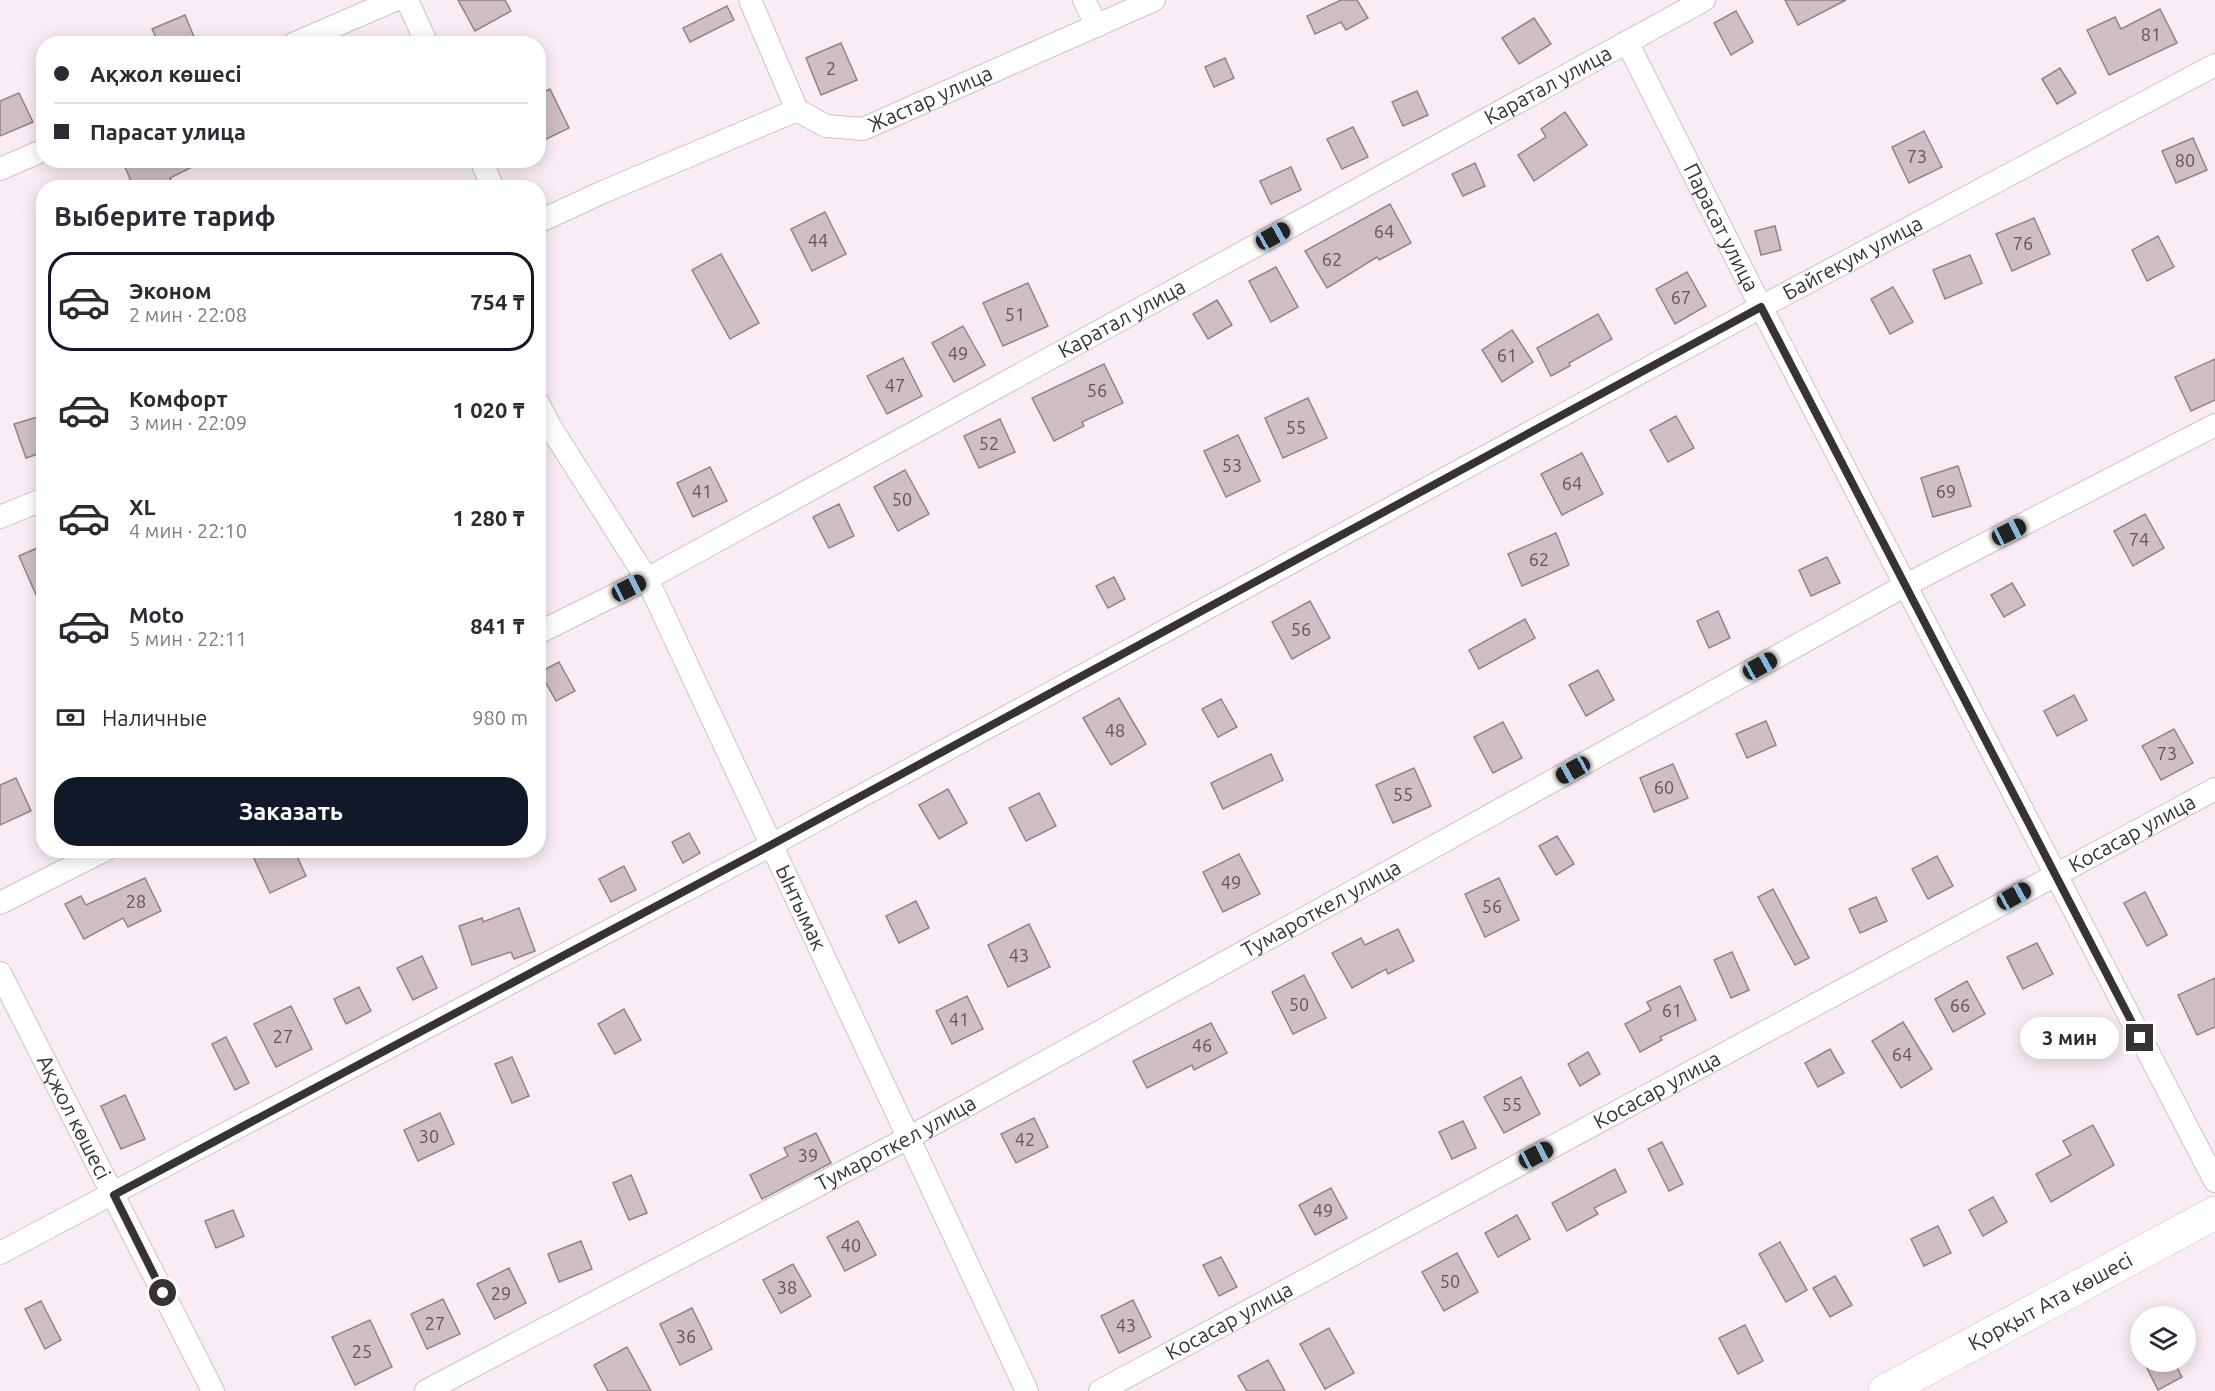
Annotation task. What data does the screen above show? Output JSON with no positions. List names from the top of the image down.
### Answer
{
  "streets": {
    "main road": ["Қорқыт Ата көшесі"],
    "street": [
      "Каратал улица",
      "Жастар улица",
      "Парасат улица",
      "Байгекум улица",
      "Косасар улица",
      "Ынтымак",
      "Тумароткел улица",
      "Ақжол көшесі"
    ]
  },
  "crossings": [
    ["Каратал улица", "Парасат улица"],
    ["Каратал улица", "Ынтымак"],
    ["Парасат улица", "Байгекум улица"],
    ["Парасат улица", "Косасар улица"],
    ["Парасат улица", "Тумароткел улица"],
    ["Байгекум улица", "Ынтымак"],
    ["Байгекум улица", "Ақжол көшесі"],
    ["Ынтымак", "Тумароткел улица"]
  ],
  "house_numbers": [
    "81",
    "2",
    "73",
    "80",
    "64",
    "44",
    "76",
    "62",
    "67",
    "51",
    "49",
    "61",
    "47",
    "56",
    "55",
    "52",
    "53",
    "64",
    "41",
    "69",
    "50",
    "74",
    "62",
    "56",
    "48",
    "73",
    "60",
    "55",
    "49",
    "28",
    "56",
    "43",
    "50",
    "66",
    "61",
    "41",
    "27",
    "46",
    "64",
    "55",
    "30",
    "42",
    "39",
    "49",
    "40",
    "50",
    "38",
    "29",
    "27",
    "43",
    "36",
    "25"
  ],
  "page": {
    "banner": ["Ақжол көшесі", "Парасат улица"],
    "heading": "Выберите тариф",
    "list": [
      {
        "name": "Эконом",
        "note": "2 мин · 22:08",
        "value": "754 ₸"
      },
      {
        "name": "Комфорт",
        "note": "3 мин · 22:09",
        "value": "1 020 ₸"
      },
      {
        "name": "XL",
        "note": "4 мин · 22:10",
        "value": "1 280 ₸"
      },
      {
        "name": "Moto",
        "note": "5 мин · 22:11",
        "value": "841 ₸"
      }
    ],
    "pay": ["Наличные", "980 m"],
    "buttons": "Заказать",
    "bubble": "3 мин"
  }
}
